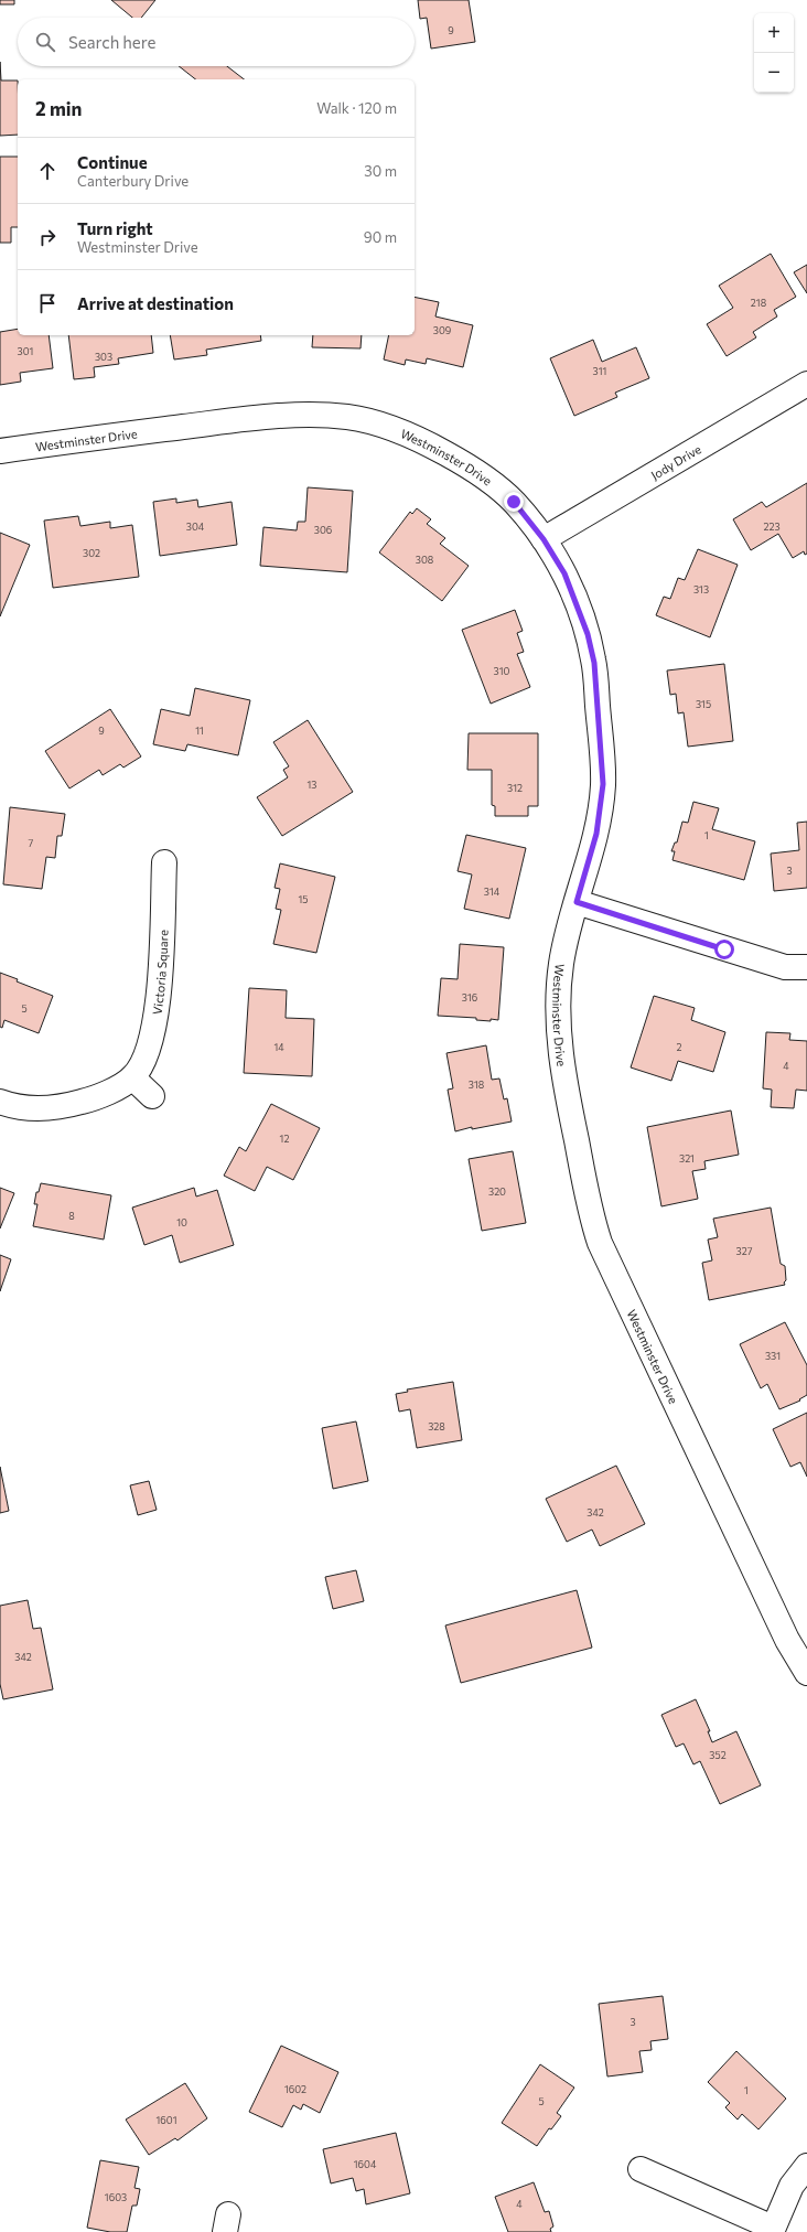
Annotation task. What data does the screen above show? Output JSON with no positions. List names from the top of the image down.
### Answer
{
  "streets": {
    "street": ["Westminster Drive", "Jody Drive", "Victoria Square"]
  },
  "crossings": [
    ["Westminster Drive", "Jody Drive"]
  ],
  "house_numbers": [
    "9",
    "218",
    "309",
    "301",
    "303",
    "311",
    "304",
    "223",
    "306",
    "302",
    "308",
    "313",
    "310",
    "315",
    "9",
    "11",
    "13",
    "312",
    "1",
    "7",
    "3",
    "314",
    "15",
    "316",
    "5",
    "14",
    "2",
    "4",
    "318",
    "12",
    "321",
    "320",
    "8",
    "10",
    "327",
    "331",
    "328",
    "342",
    "342",
    "352",
    "3",
    "1602",
    "1",
    "5",
    "1601",
    "1604",
    "1603",
    "4"
  ],
  "page": {
    "map_buttons": ["+", "−"],
    "search": "Search here",
    "heading": ["2 min", "Walk · 120 m"],
    "list": [
      ["Continue", "Canterbury Drive", "30 m"],
      ["Turn right", "Westminster Drive", "90 m"],
      "Arrive at destination"
    ]
  }
}
